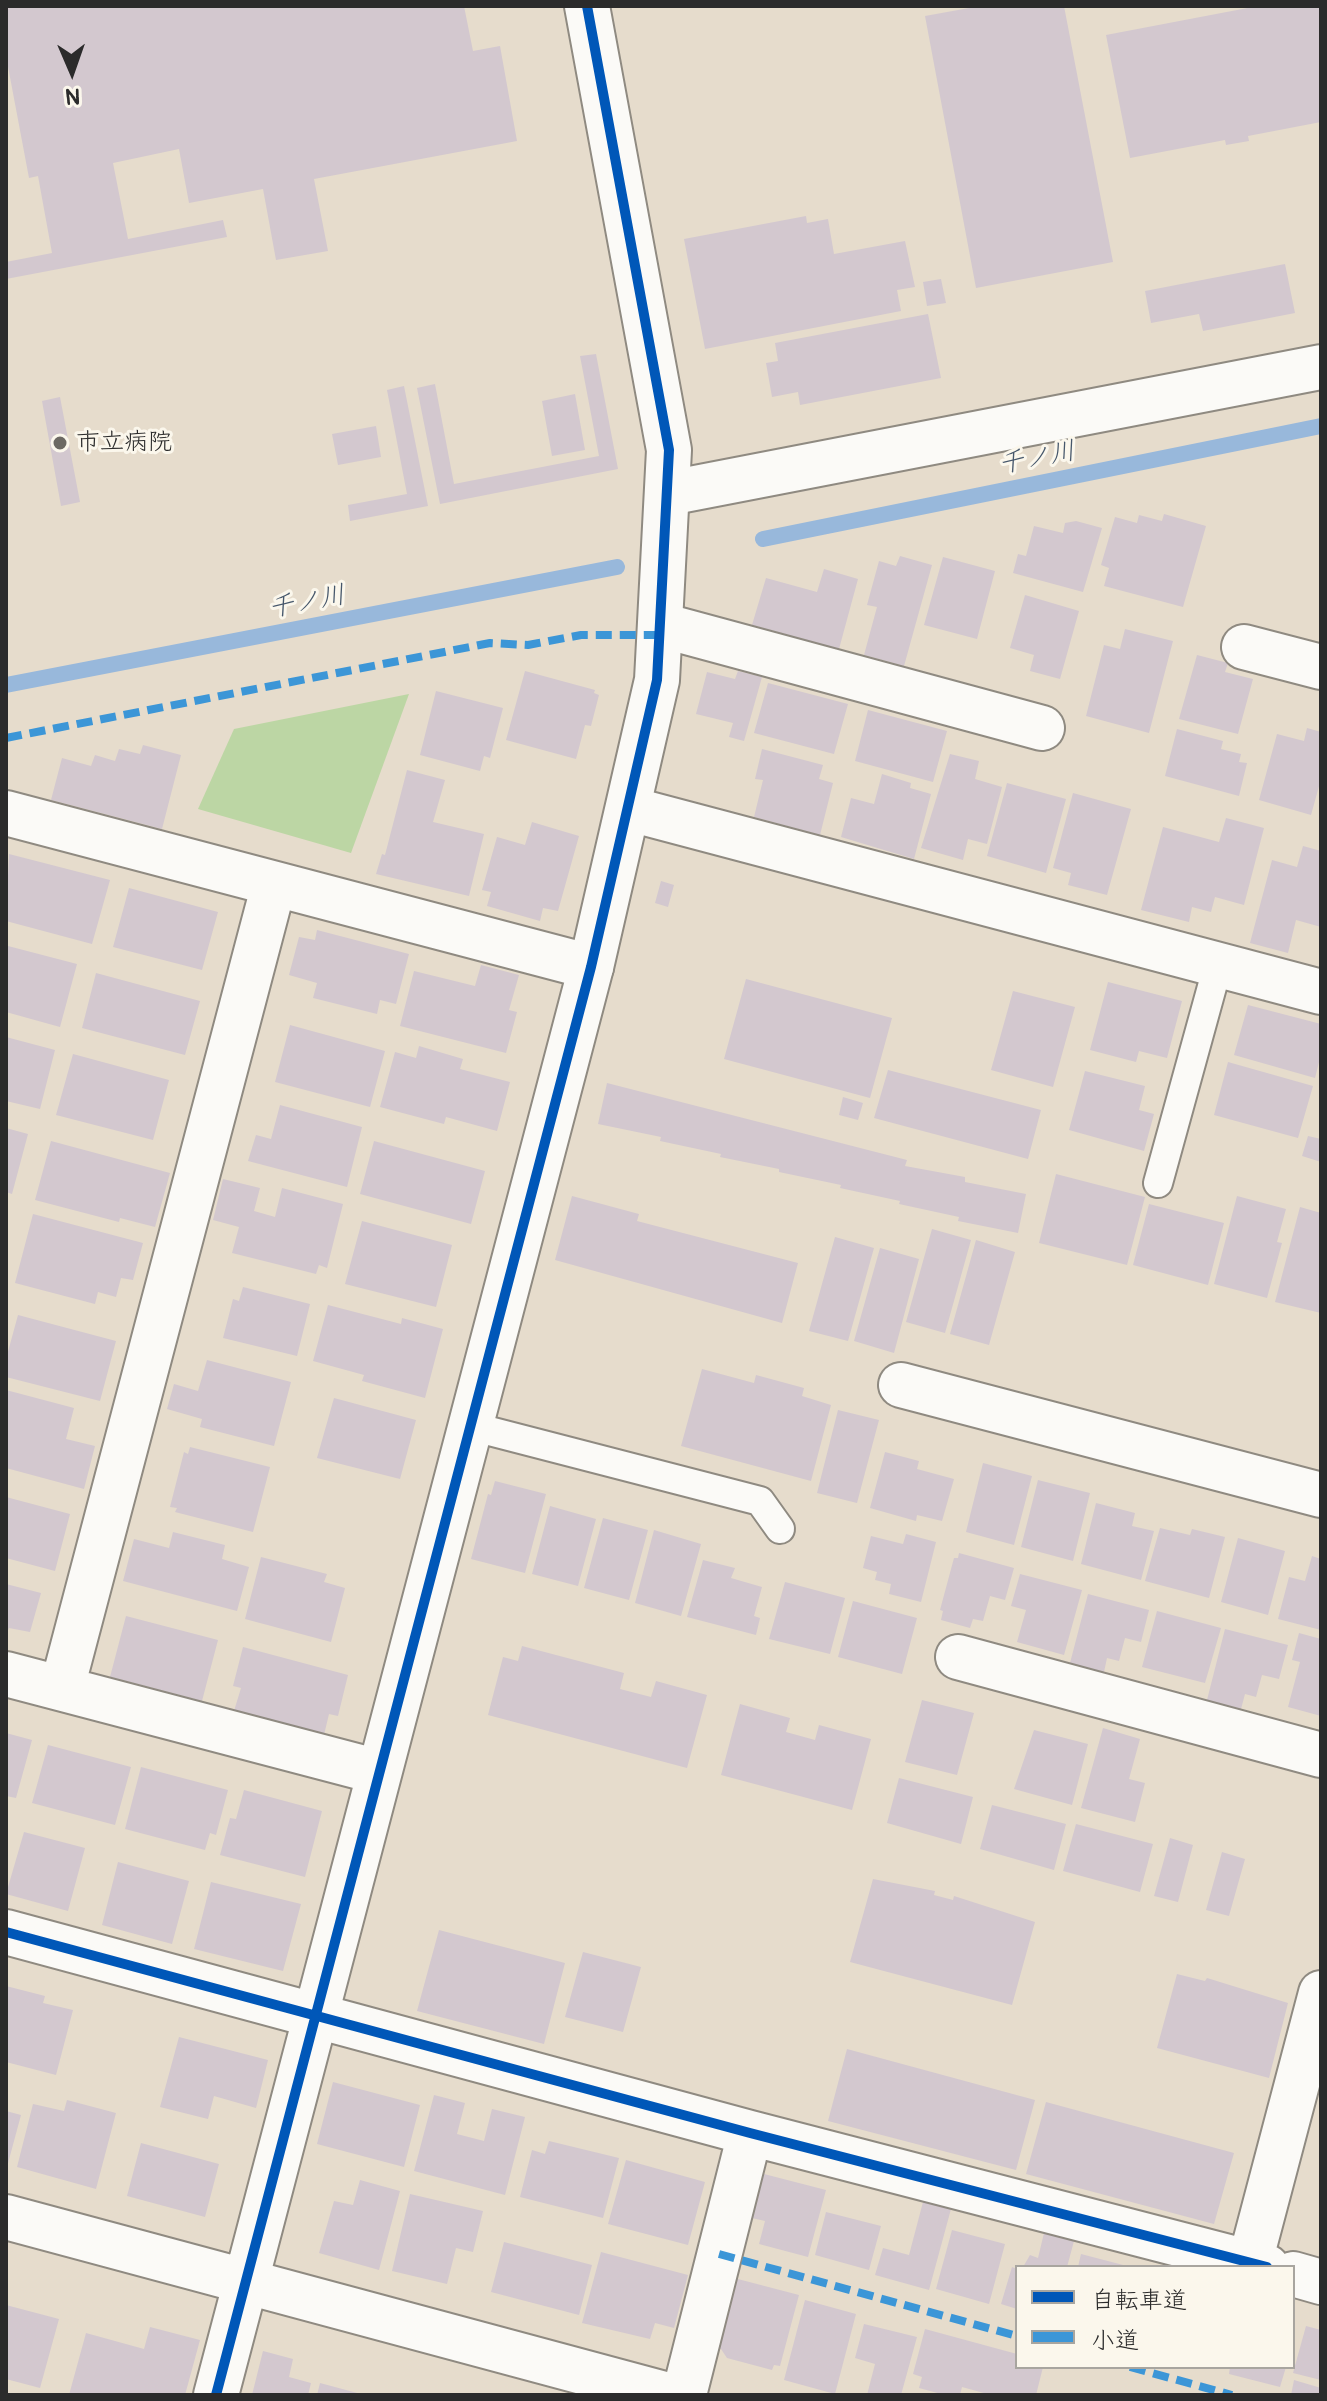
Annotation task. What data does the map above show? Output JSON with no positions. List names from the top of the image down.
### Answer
{
  "water": ["千ノ川"],
  "places": ["市立病院"],
  "legend": ["自転車道", "小道"],
  "north": "bottom"
}
